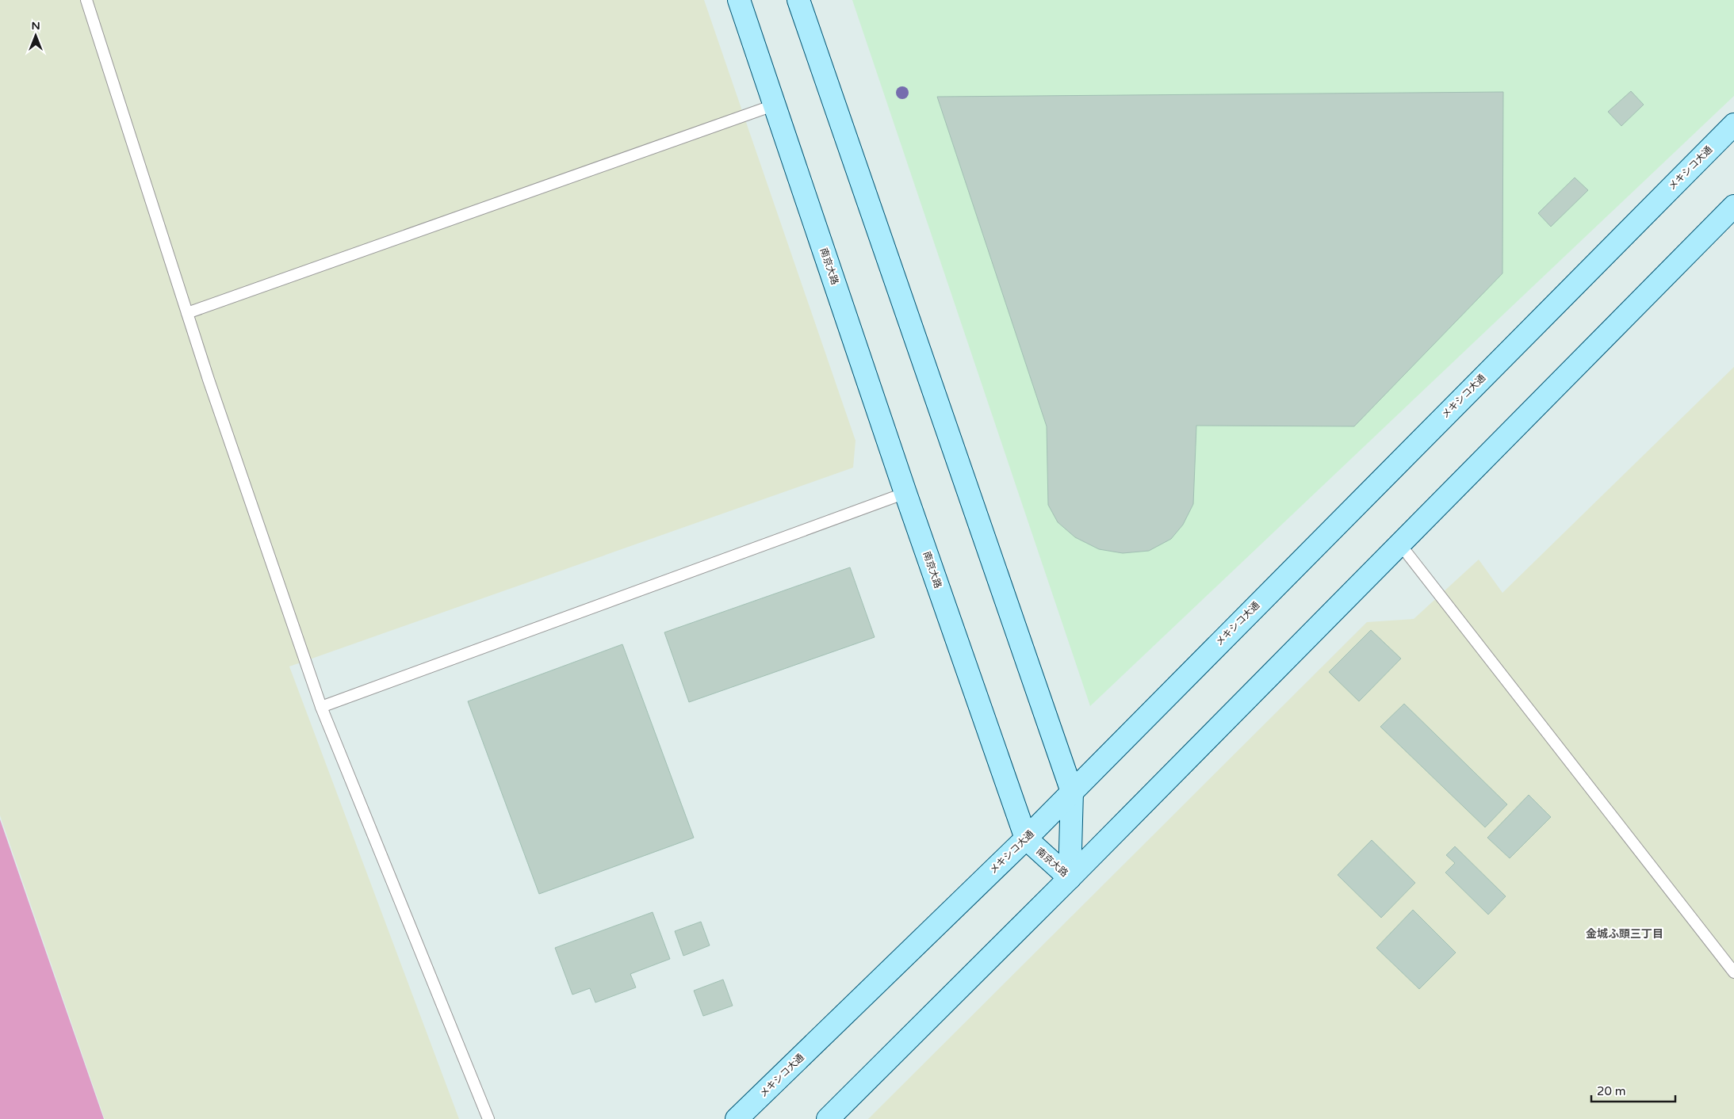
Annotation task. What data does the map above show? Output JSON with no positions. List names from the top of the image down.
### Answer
{
  "streets": {
    "street": ["メキシコ大通", "南京大路"]
  },
  "crossings": [
    ["メキシコ大通", "南京大路"]
  ],
  "districts": ["金城ふ頭三丁目"],
  "scale_bar": "20 m",
  "north": "top"
}
